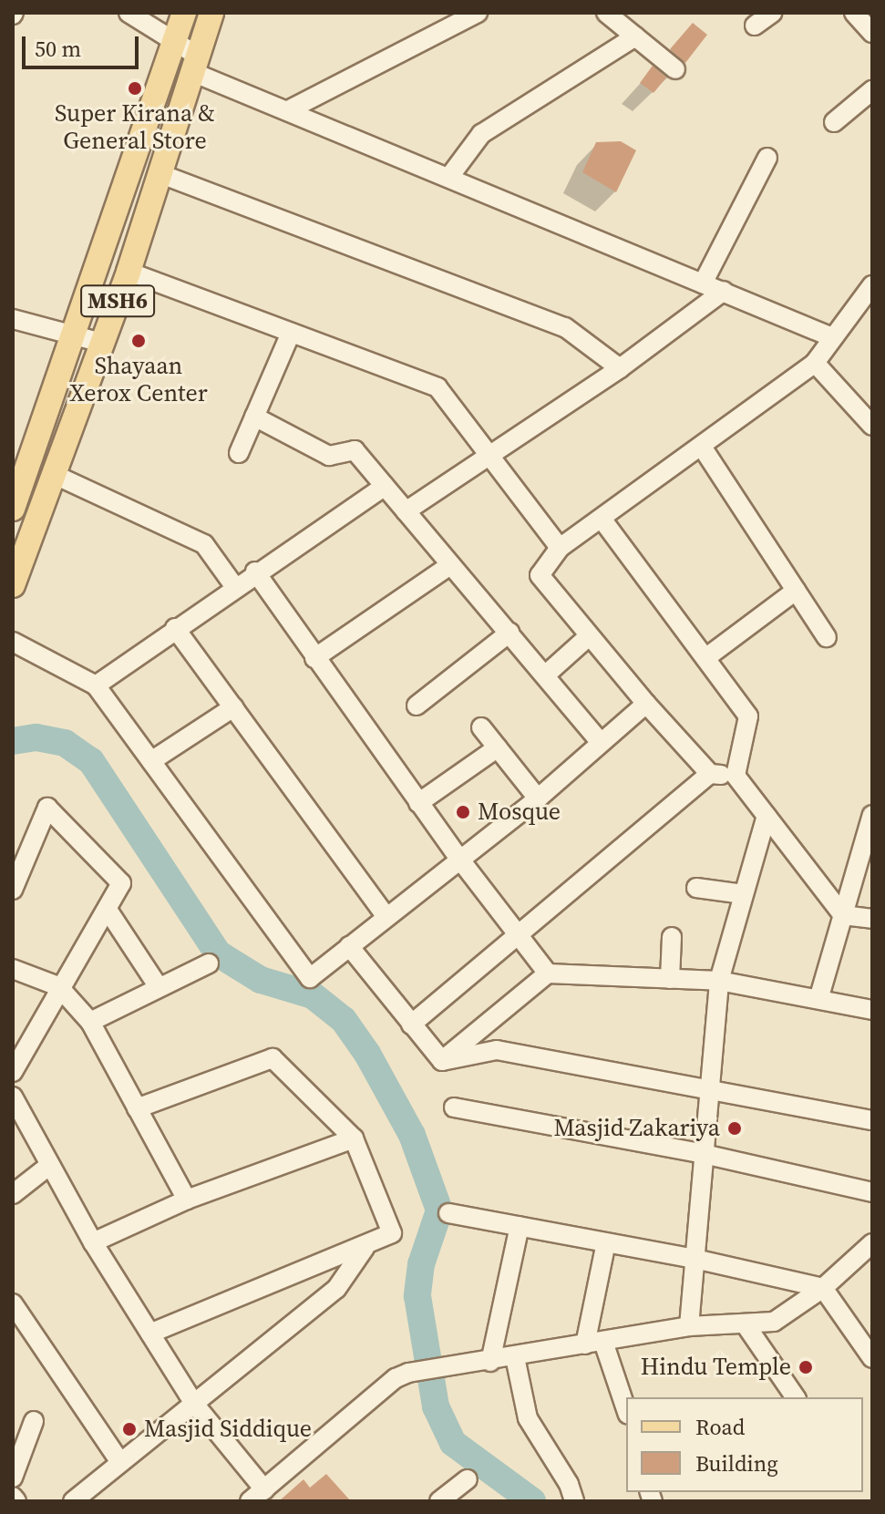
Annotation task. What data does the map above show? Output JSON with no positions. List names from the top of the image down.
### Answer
{
  "streets": {
    "main road": ["MSH6"]
  },
  "places": [
    "Super Kirana & General Store",
    "Shayaan Xerox Center",
    "Mosque",
    "Masjid Zakariya",
    "Hindu Temple",
    "Masjid Siddique"
  ],
  "legend": ["Road", "Building"],
  "scale_bar": "50 m"
}
